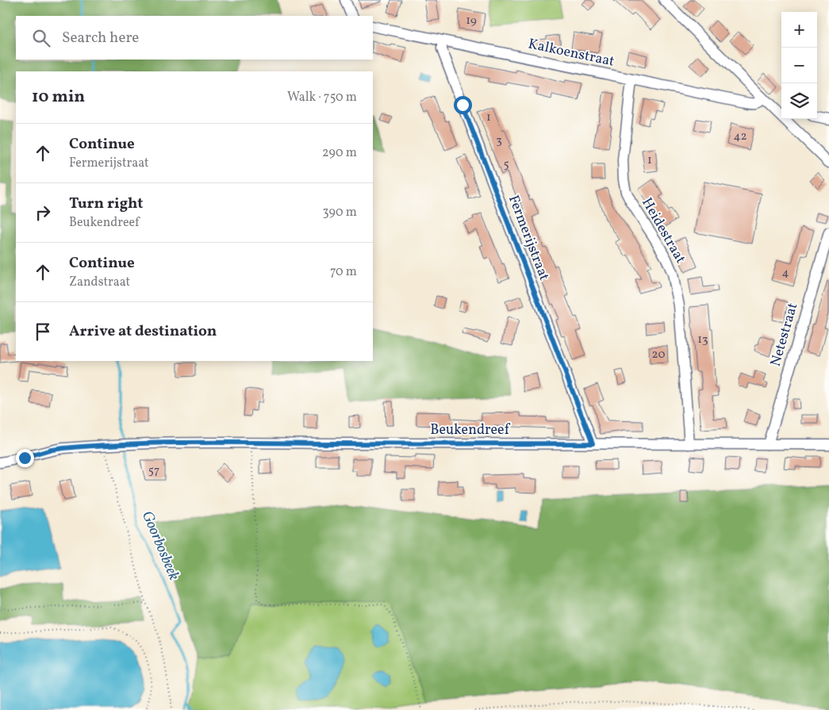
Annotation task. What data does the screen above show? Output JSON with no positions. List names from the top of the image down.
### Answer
{
  "streets": {
    "street": [
      "Kalkoenstraat",
      "Heidestraat",
      "Fermerijstraat",
      "Netestraat",
      "Beukendreef"
    ]
  },
  "crossings": [
    ["Kalkoenstraat", "Heidestraat"],
    ["Kalkoenstraat", "Fermerijstraat"],
    ["Heidestraat", "Beukendreef"],
    ["Fermerijstraat", "Beukendreef"],
    ["Netestraat", "Beukendreef"]
  ],
  "water": ["Goorbosbeek"],
  "house_numbers": [
    "19",
    "1",
    "42",
    "3",
    "1",
    "5",
    "4",
    "13",
    "20",
    "57"
  ],
  "page": {
    "map_buttons": ["+", "−"],
    "search": "Search here",
    "heading": ["10 min", "Walk · 750 m"],
    "list": [
      ["Continue", "Fermerijstraat", "290 m"],
      ["Turn right", "Beukendreef", "390 m"],
      ["Continue", "Zandstraat", "70 m"],
      "Arrive at destination"
    ]
  }
}
